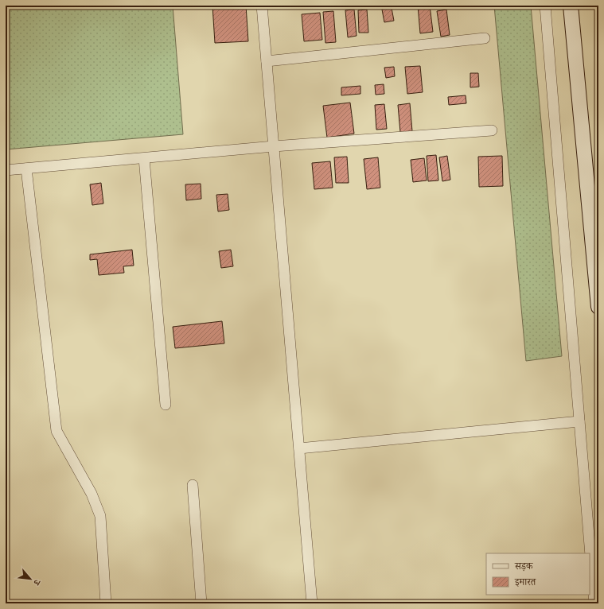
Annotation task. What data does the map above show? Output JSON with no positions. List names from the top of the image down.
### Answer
{
  "legend": ["सड़क", "इमारत"],
  "north": "bottom right"
}
